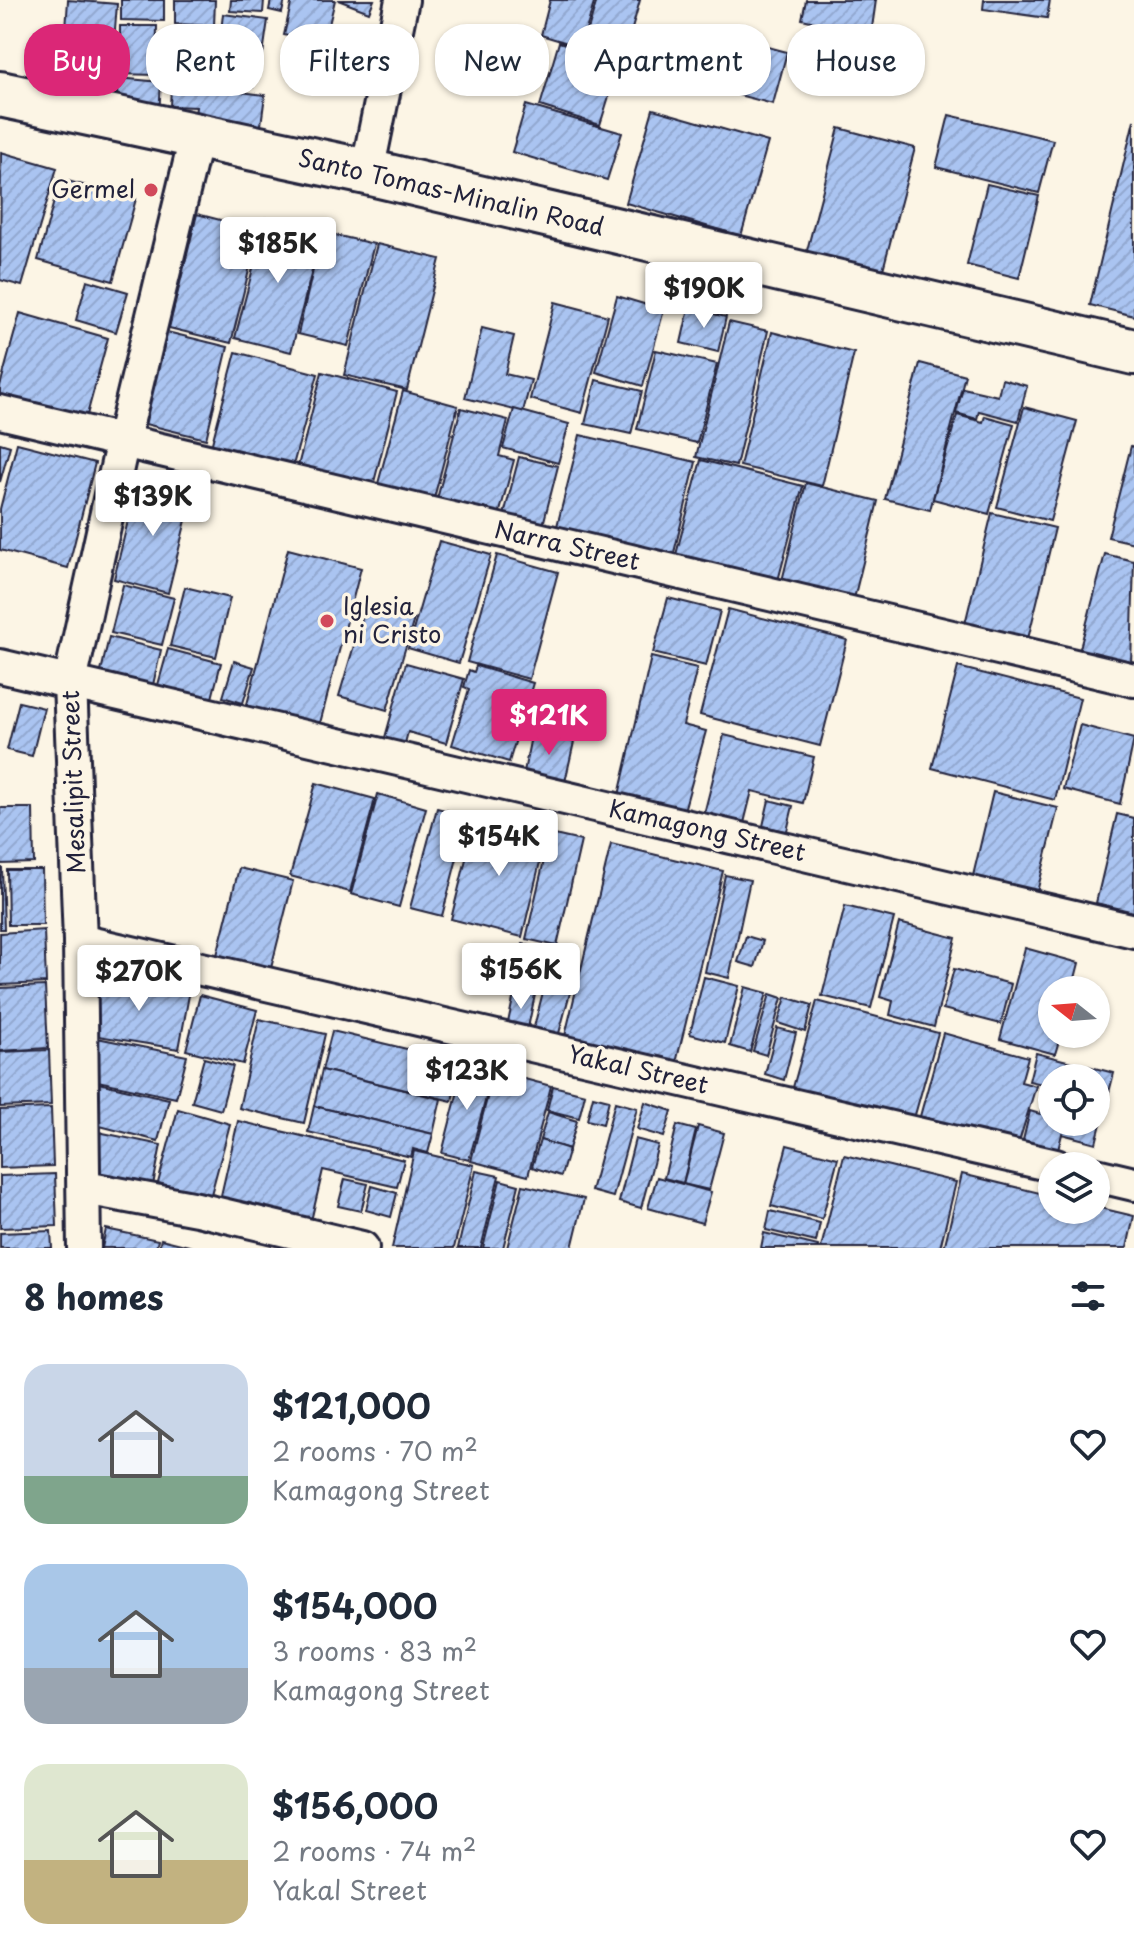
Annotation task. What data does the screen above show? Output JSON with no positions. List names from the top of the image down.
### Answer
{
  "streets": {
    "main road": ["Santo Tomas-Minalin Road"],
    "street": [
      "Narra Street",
      "Mesalipit Street",
      "Kamagong Street",
      "Yakal Street"
    ]
  },
  "crossings": [
    ["Santo Tomas-Minalin Road", "Mesalipit Street"],
    ["Narra Street", "Mesalipit Street"],
    ["Mesalipit Street", "Kamagong Street"],
    ["Mesalipit Street", "Yakal Street"]
  ],
  "places": ["Germel", "Iglesia ni Cristo"],
  "north": "left",
  "page": {
    "chip": [
      "Buy",
      "Rent",
      "Filters",
      "New",
      "Apartment",
      "House"
    ],
    "price": [
      "$185K",
      "$190K",
      "$139K",
      "$121K",
      "$154K",
      "$156K",
      "$270K",
      "$123K"
    ],
    "heading": "8 homes",
    "list": [
      {
        "name": "$121,000",
        "note": "2 rooms · 70 m² · Kamagong Street"
      },
      {
        "name": "$154,000",
        "note": "3 rooms · 83 m² · Kamagong Street"
      },
      {
        "name": "$156,000",
        "note": "2 rooms · 74 m² · Yakal Street"
      }
    ]
  }
}
